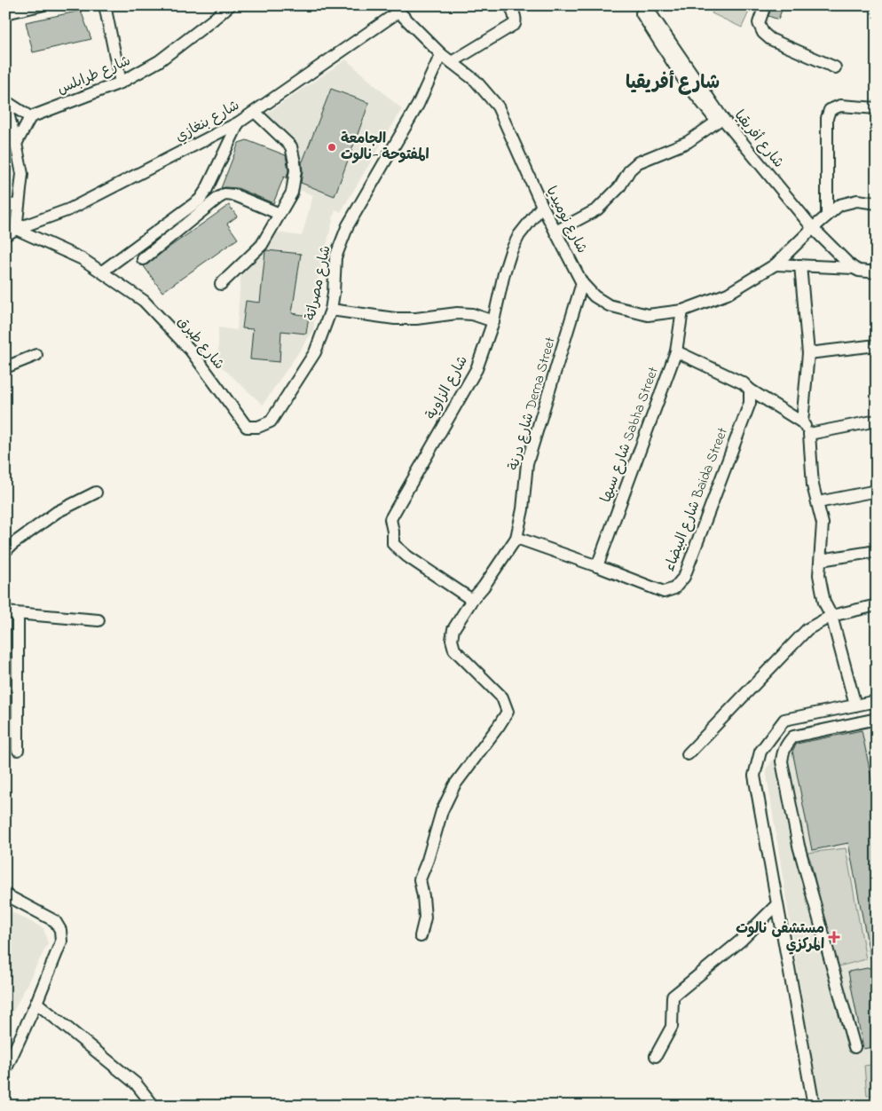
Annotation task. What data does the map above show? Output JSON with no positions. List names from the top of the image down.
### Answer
{
  "streets": {
    "street": [
      "شارع طرابلس",
      "شارع بنغازي",
      "شارع أفريقيا",
      "شارع نوميديا",
      "شارع مصراتة",
      "شارع طبرق",
      "شارع الزاوية",
      "شارع درنة Derna Street",
      "شارع سبها Sabha Street",
      "شارع البيضاء Baida Street"
    ]
  },
  "crossings": [
    ["شارع بنغازي", "شارع نوميديا"],
    ["شارع أفريقيا", "شارع نوميديا"],
    ["شارع نوميديا", "شارع مصراتة"],
    ["شارع نوميديا", "شارع الزاوية"],
    ["شارع نوميديا", "شارع درنة Derna Street"],
    ["شارع نوميديا", "شارع سبها Sabha Street"],
    ["شارع مصراتة", "شارع طبرق"],
    ["شارع الزاوية", "شارع درنة Derna Street"],
    ["شارع درنة Derna Street", "شارع البيضاء Baida Street"],
    ["شارع سبها Sabha Street", "شارع البيضاء Baida Street"]
  ],
  "districts": ["شارع أفريقيا"],
  "places": {
    "other": ["الجامعة المفتوحة -نالوت"],
    "health": ["مستشفى نالوت المركزي"]
  }
}
